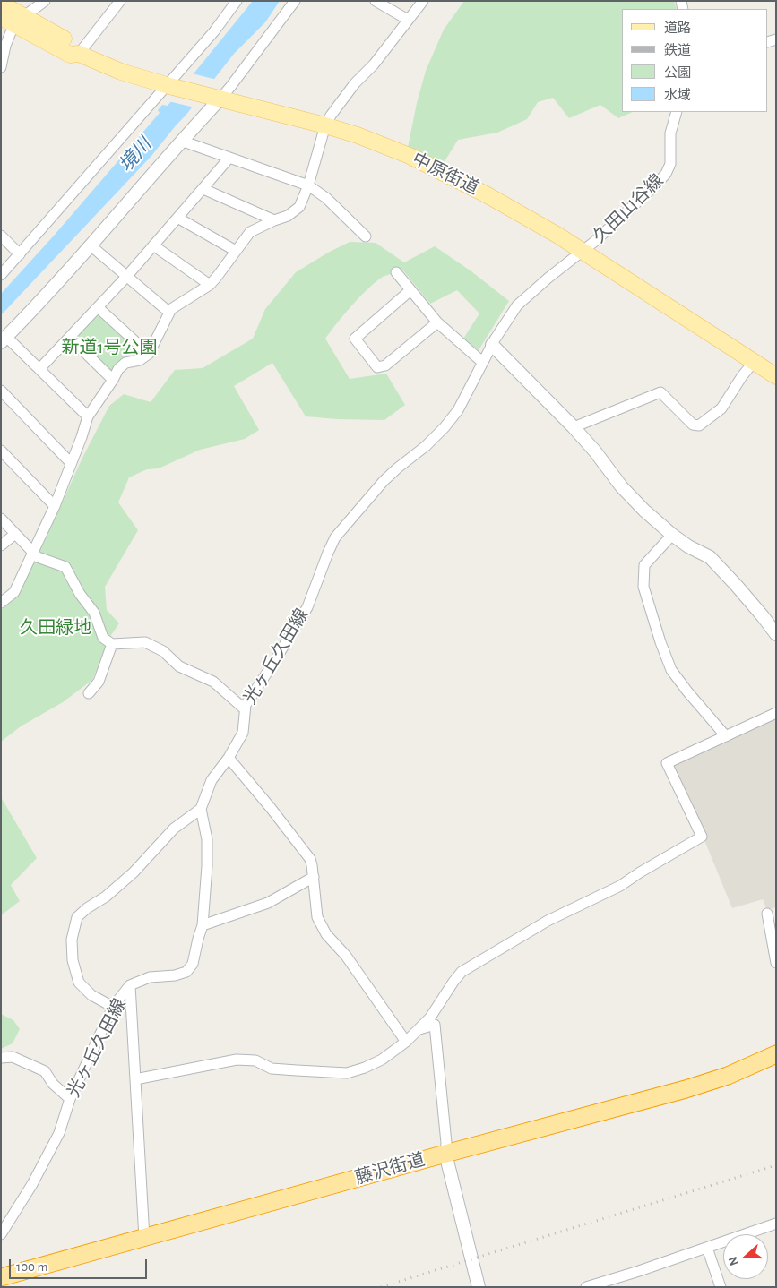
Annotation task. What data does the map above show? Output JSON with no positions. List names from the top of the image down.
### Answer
{
  "streets": {
    "highway": ["藤沢街道"],
    "main road": ["中原街道"],
    "street": ["久田山谷線", "光ヶ丘久田線"]
  },
  "crossings": [
    ["中原街道", "久田山谷線"],
    ["久田山谷線", "光ヶ丘久田線"]
  ],
  "water": ["境川"],
  "parks": ["新道1号公園", "久田緑地"],
  "legend": [
    "道路",
    "鉄道",
    "公園",
    "水域"
  ],
  "scale_bar": "100 m",
  "north": "left"
}
